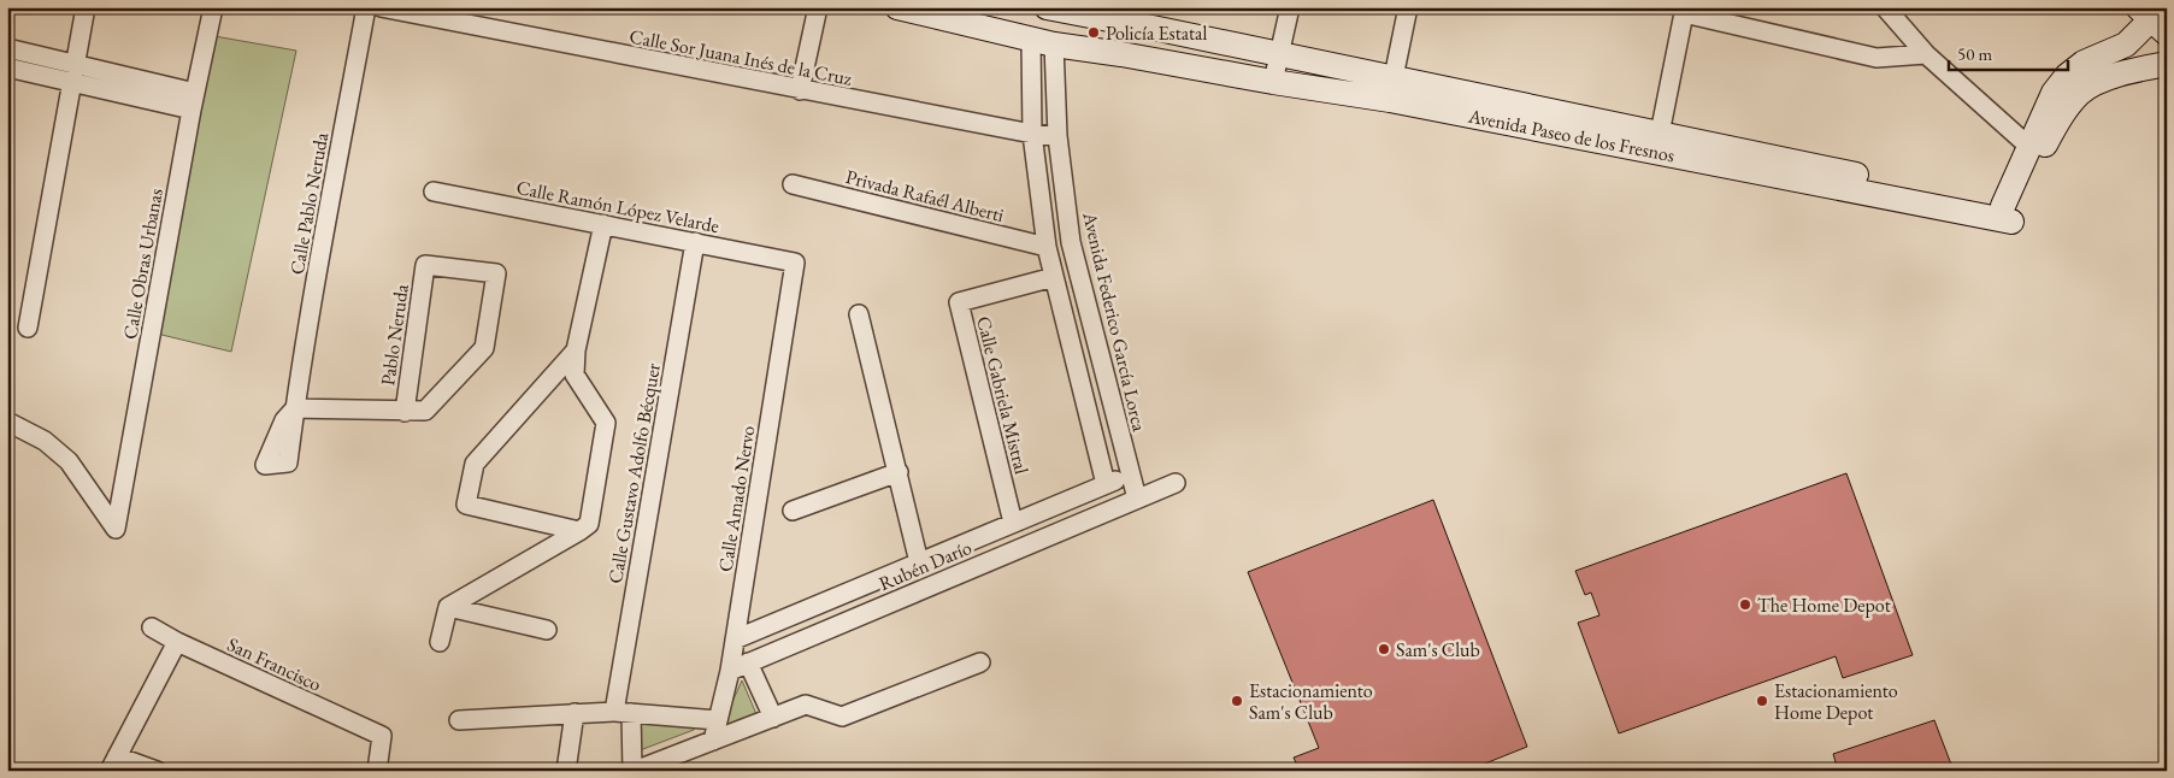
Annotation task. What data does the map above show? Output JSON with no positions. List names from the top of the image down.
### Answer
{
  "streets": {
    "street": [
      "Calle Sor Juana Inés de la Cruz",
      "Avenida Paseo de los Fresnos",
      "Privada Rafaél Alberti",
      "Calle Pablo Neruda",
      "Calle Ramón López Velarde",
      "Calle Obras Urbanas",
      "Avenida Federico García Lorca",
      "Pablo Neruda",
      "Calle Gabriela Mistral",
      "Calle Gustavo Adolfo Bécquer",
      "Calle Amado Nervo",
      "Rubén Darío",
      "San Francisco"
    ]
  },
  "crossings": [
    ["Calle Sor Juana Inés de la Cruz", "Avenida Federico García Lorca"],
    ["Avenida Paseo de los Fresnos", "Avenida Federico García Lorca"],
    ["Calle Pablo Neruda", "Pablo Neruda"],
    ["Calle Ramón López Velarde", "Calle Gustavo Adolfo Bécquer"],
    ["Calle Ramón López Velarde", "Calle Amado Nervo"],
    ["Avenida Federico García Lorca", "Rubén Darío"],
    ["Calle Gabriela Mistral", "Rubén Darío"],
    ["Calle Amado Nervo", "Rubén Darío"]
  ],
  "places": [
    "Policía Estatal",
    "The Home Depot",
    "Sam's Club",
    "Estacionamiento Sam's Club",
    "Estacionamiento Home Depot"
  ],
  "scale_bar": "50 m"
}
